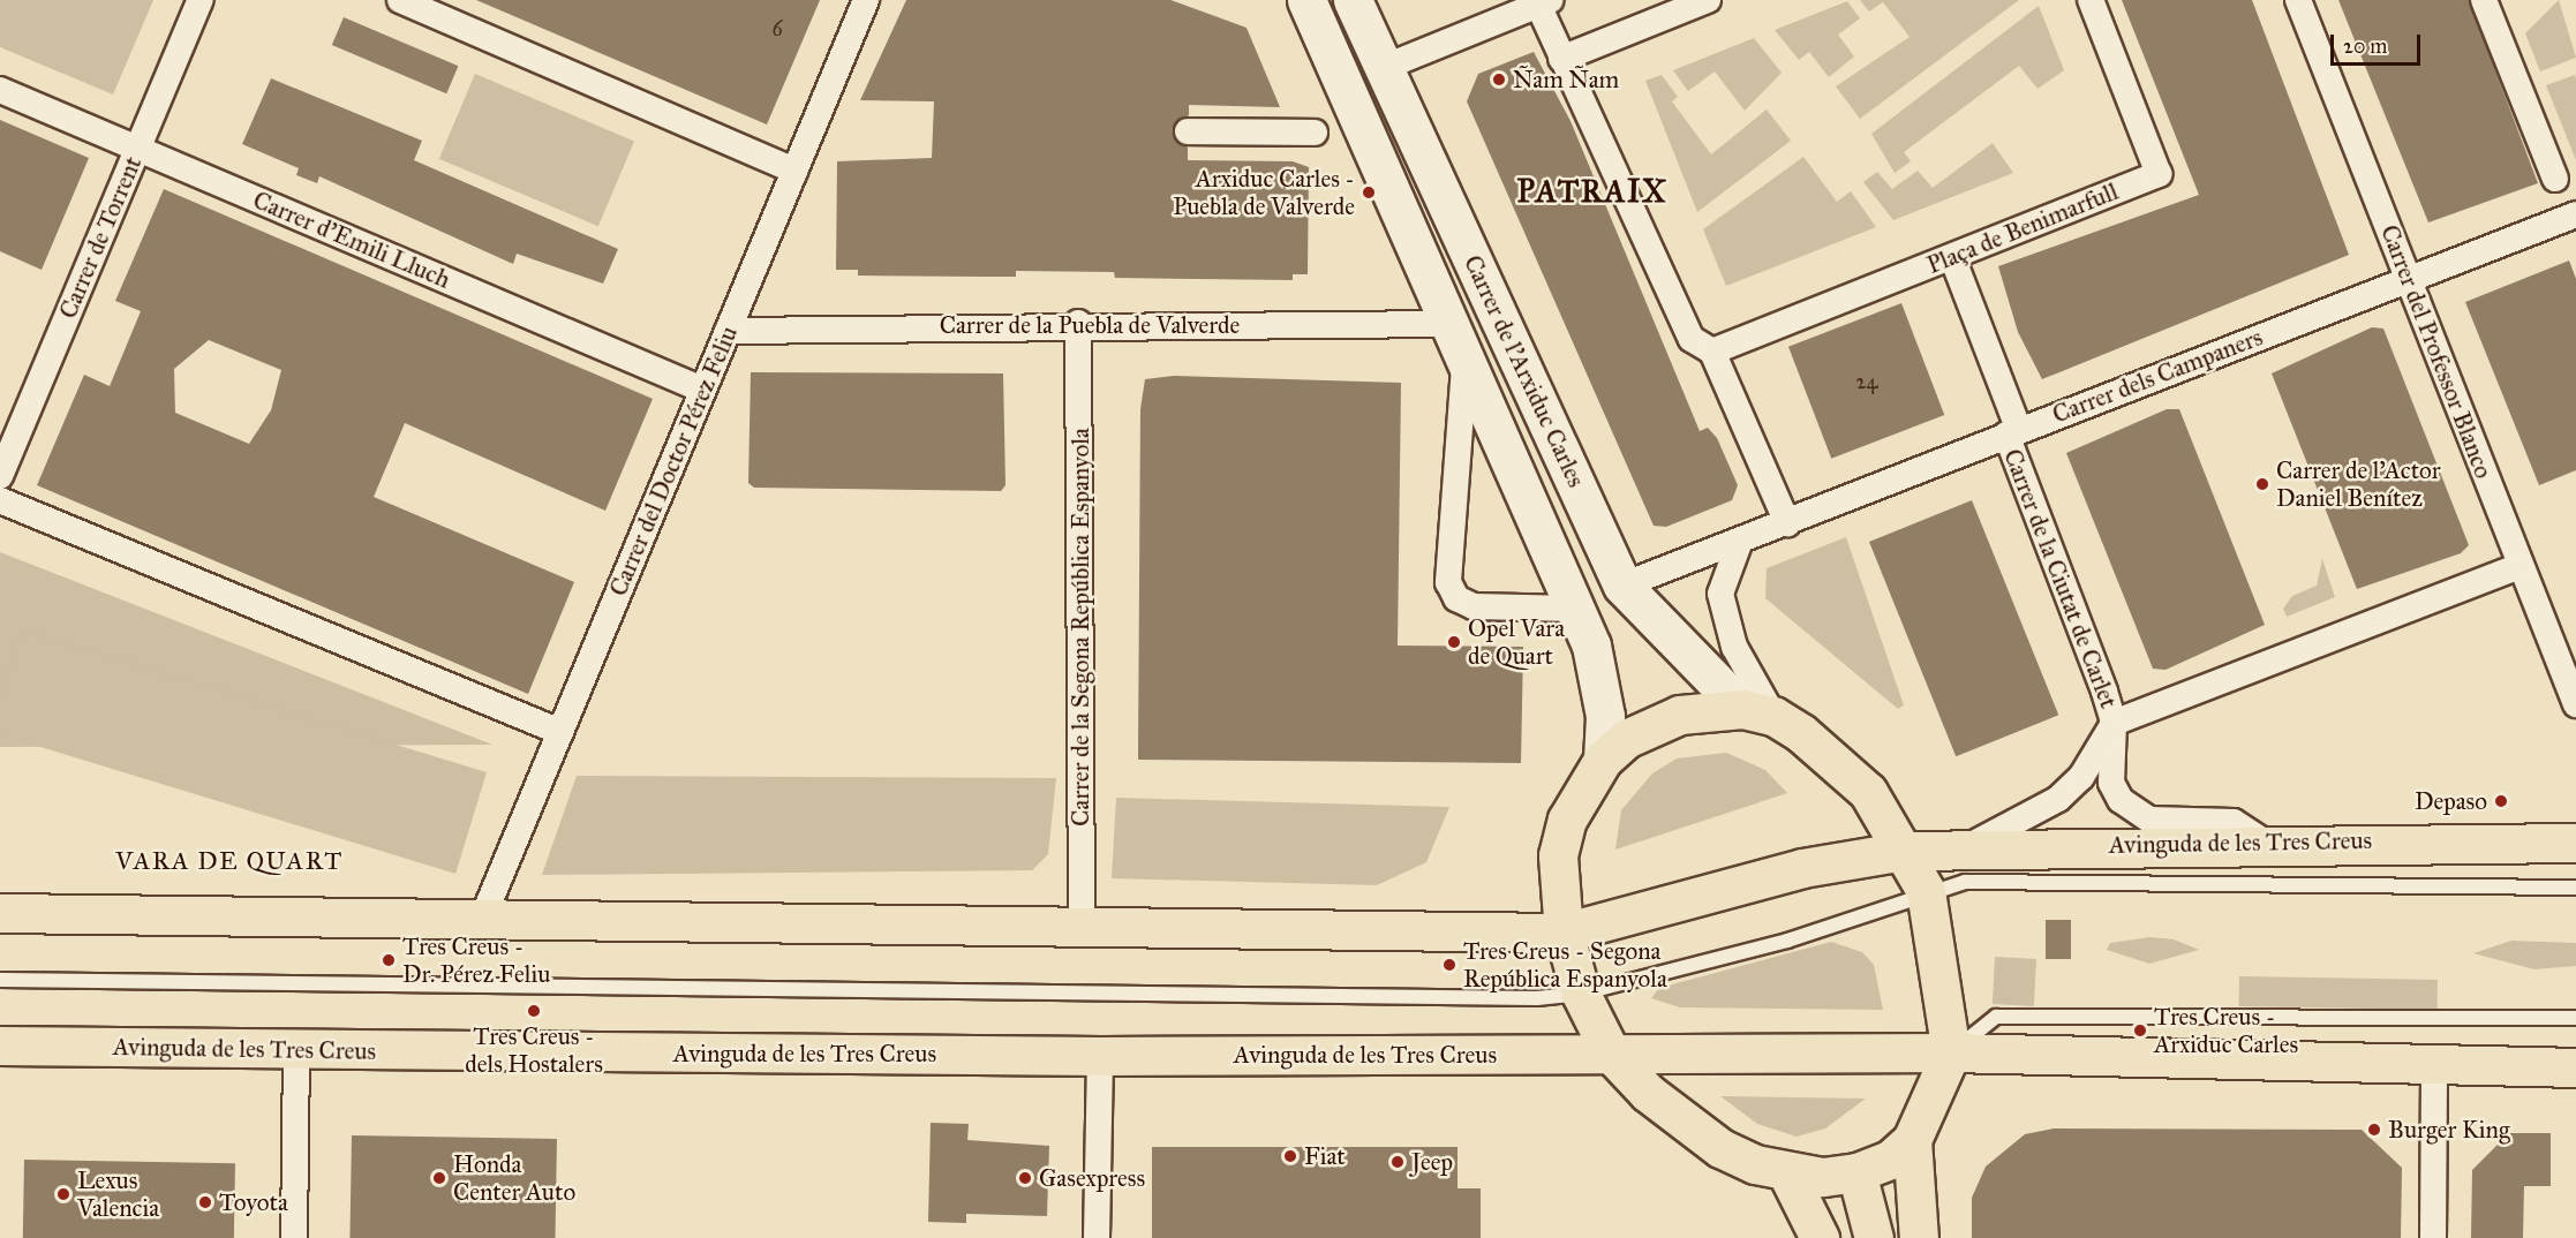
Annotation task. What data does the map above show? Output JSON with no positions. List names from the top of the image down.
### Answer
{
  "streets": {
    "main road": ["Carrer de l'Arxiduc Carles", "Avinguda de les Tres Creus"],
    "street": [
      "Plaça de Benimarfull",
      "Carrer de Torrent",
      "Carrer d'Emili Lluch",
      "Carrer de la Puebla de Valverde",
      "Carrer del Professor Blanco",
      "Carrer dels Campaners",
      "Carrer del Doctor Pérez Feliu",
      "Carrer de la Ciutat de Carlet",
      "Carrer de la Segona República Espanyola"
    ]
  },
  "crossings": [
    ["Plaça de Benimarfull", "Carrer de la Ciutat de Carlet"],
    ["Carrer de Torrent", "Carrer d'Emili Lluch"],
    ["Carrer d'Emili Lluch", "Carrer del Doctor Pérez Feliu"],
    ["Carrer de la Puebla de Valverde", "Carrer de l'Arxiduc Carles"],
    ["Carrer de la Puebla de Valverde", "Carrer del Doctor Pérez Feliu"],
    ["Carrer de la Puebla de Valverde", "Carrer de la Segona República Espanyola"],
    ["Carrer del Professor Blanco", "Carrer dels Campaners"],
    ["Carrer de l'Arxiduc Carles", "Carrer dels Campaners"],
    ["Carrer dels Campaners", "Carrer de la Ciutat de Carlet"],
    ["Carrer del Doctor Pérez Feliu", "Avinguda de les Tres Creus"],
    ["Carrer de la Segona República Espanyola", "Avinguda de les Tres Creus"]
  ],
  "districts": ["PATRAIX", "VARA DE QUART"],
  "places": [
    "Ñam Ñam",
    "Arxiduc Carles - Puebla de Valverde",
    "Carrer de l'Actor Daniel Benítez",
    "Opel Vara de Quart",
    "Depaso",
    "Tres Creus - Dr. Pérez Feliu",
    "Tres Creus - Segona República Espanyola",
    "Tres Creus - dels Hostalers",
    "Tres Creus - Arxiduc Carles",
    "Burger King",
    "Fiat",
    "Jeep",
    "Honda Center Auto",
    "Gasexpress",
    "Lexus Valencia",
    "Toyota"
  ],
  "house_numbers": ["6", "24"],
  "scale_bar": "20 m"
}
